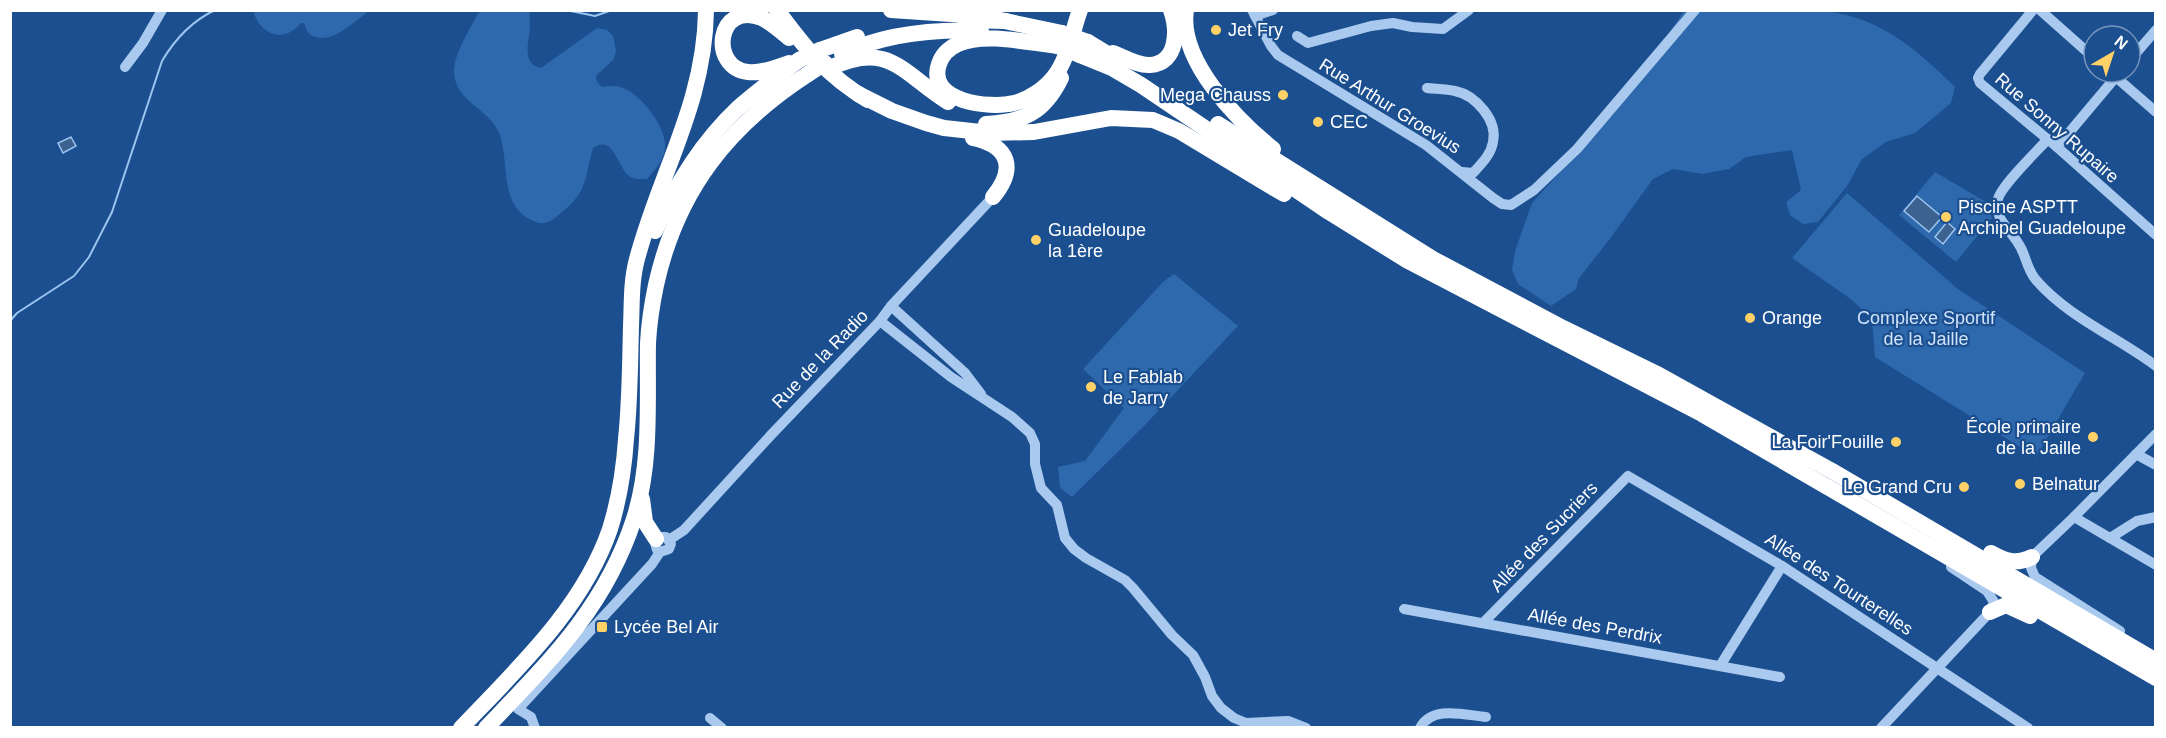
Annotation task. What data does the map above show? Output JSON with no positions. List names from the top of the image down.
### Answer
{
  "streets": {
    "street": [
      "Rue Arthur Groevius",
      "Rue Sonny Rupaire",
      "Rue de la Radio",
      "Allée des Sucriers",
      "Allée des Tourterelles",
      "Allée des Perdrix"
    ]
  },
  "crossings": [
    ["Allée des Sucriers", "Allée des Tourterelles"],
    ["Allée des Sucriers", "Allée des Perdrix"]
  ],
  "parks": ["Complexe Sportif de la Jaille"],
  "places": {
    "other": [
      "Jet Fry",
      "Mega Chauss",
      "CEC",
      "Piscine ASPTT Archipel Guadeloupe",
      "Guadeloupe la 1ère",
      "Orange",
      "Le Fablab de Jarry",
      "École primaire de la Jaille",
      "La Foir'Fouille",
      "Belnatur",
      "Le Grand Cru"
    ],
    "transit": ["Lycée Bel Air"]
  },
  "north": "top right"
}
